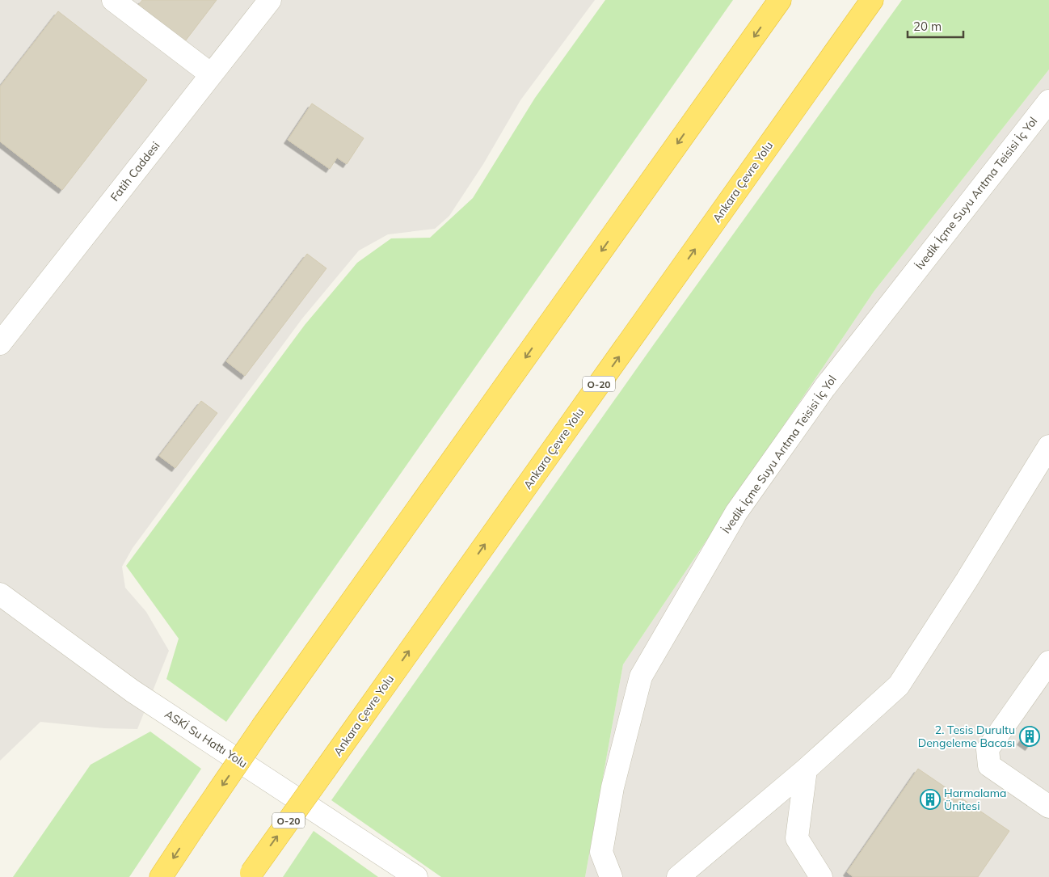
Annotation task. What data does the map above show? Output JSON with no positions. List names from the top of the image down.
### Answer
{
  "streets": {
    "highway": ["Ankara Çevre Yolu", "O-20"],
    "street": ["Fatih Caddesi", "İvedik İçme Suyu Arıtma Teisisi İç Yol", "ASKİ Su Hattı Yolu"]
  },
  "places": {
    "building": ["2. Tesis Durultu Dengeleme Bacası", "Harmalama Ünitesi"]
  },
  "scale_bar": "20 m"
}
